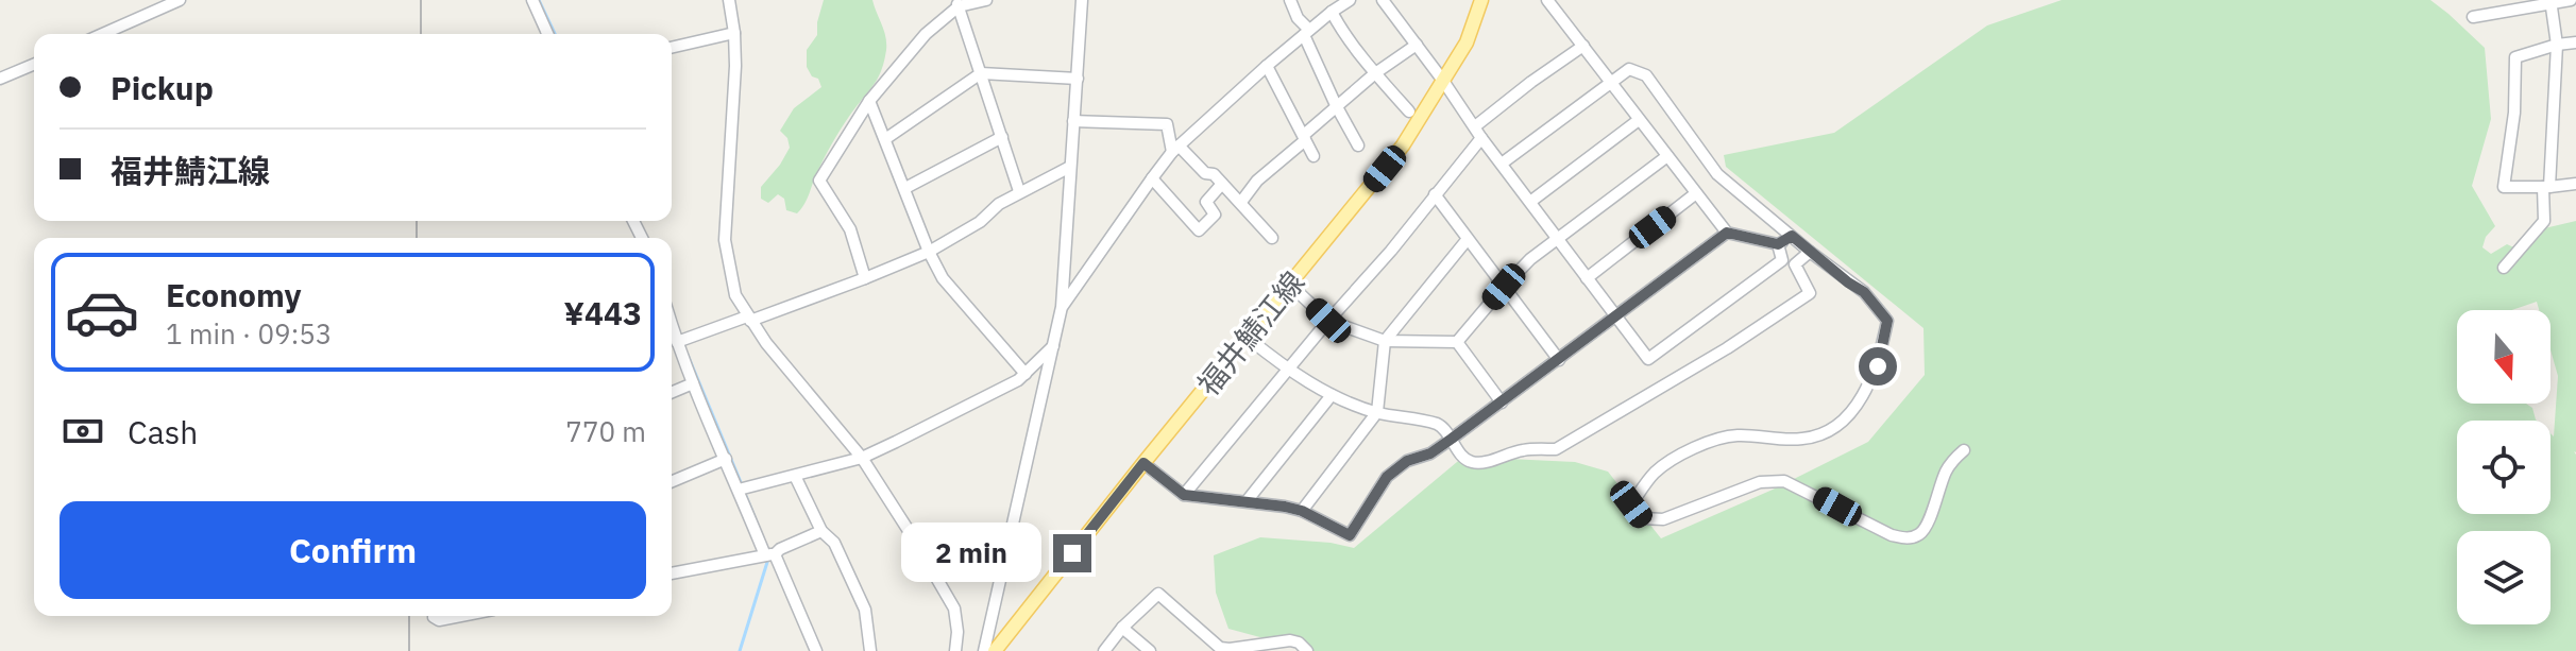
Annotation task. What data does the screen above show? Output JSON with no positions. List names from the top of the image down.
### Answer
{
  "streets": {
    "main road": ["福井鯖江線"]
  },
  "north": "bottom",
  "page": {
    "banner": ["Pickup", "福井鯖江線"],
    "list": [
      {
        "name": "Economy",
        "note": "1 min · 09:53",
        "value": "¥443"
      }
    ],
    "pay": ["Cash", "770 m"],
    "buttons": "Confirm",
    "bubble": "2 min"
  }
}
